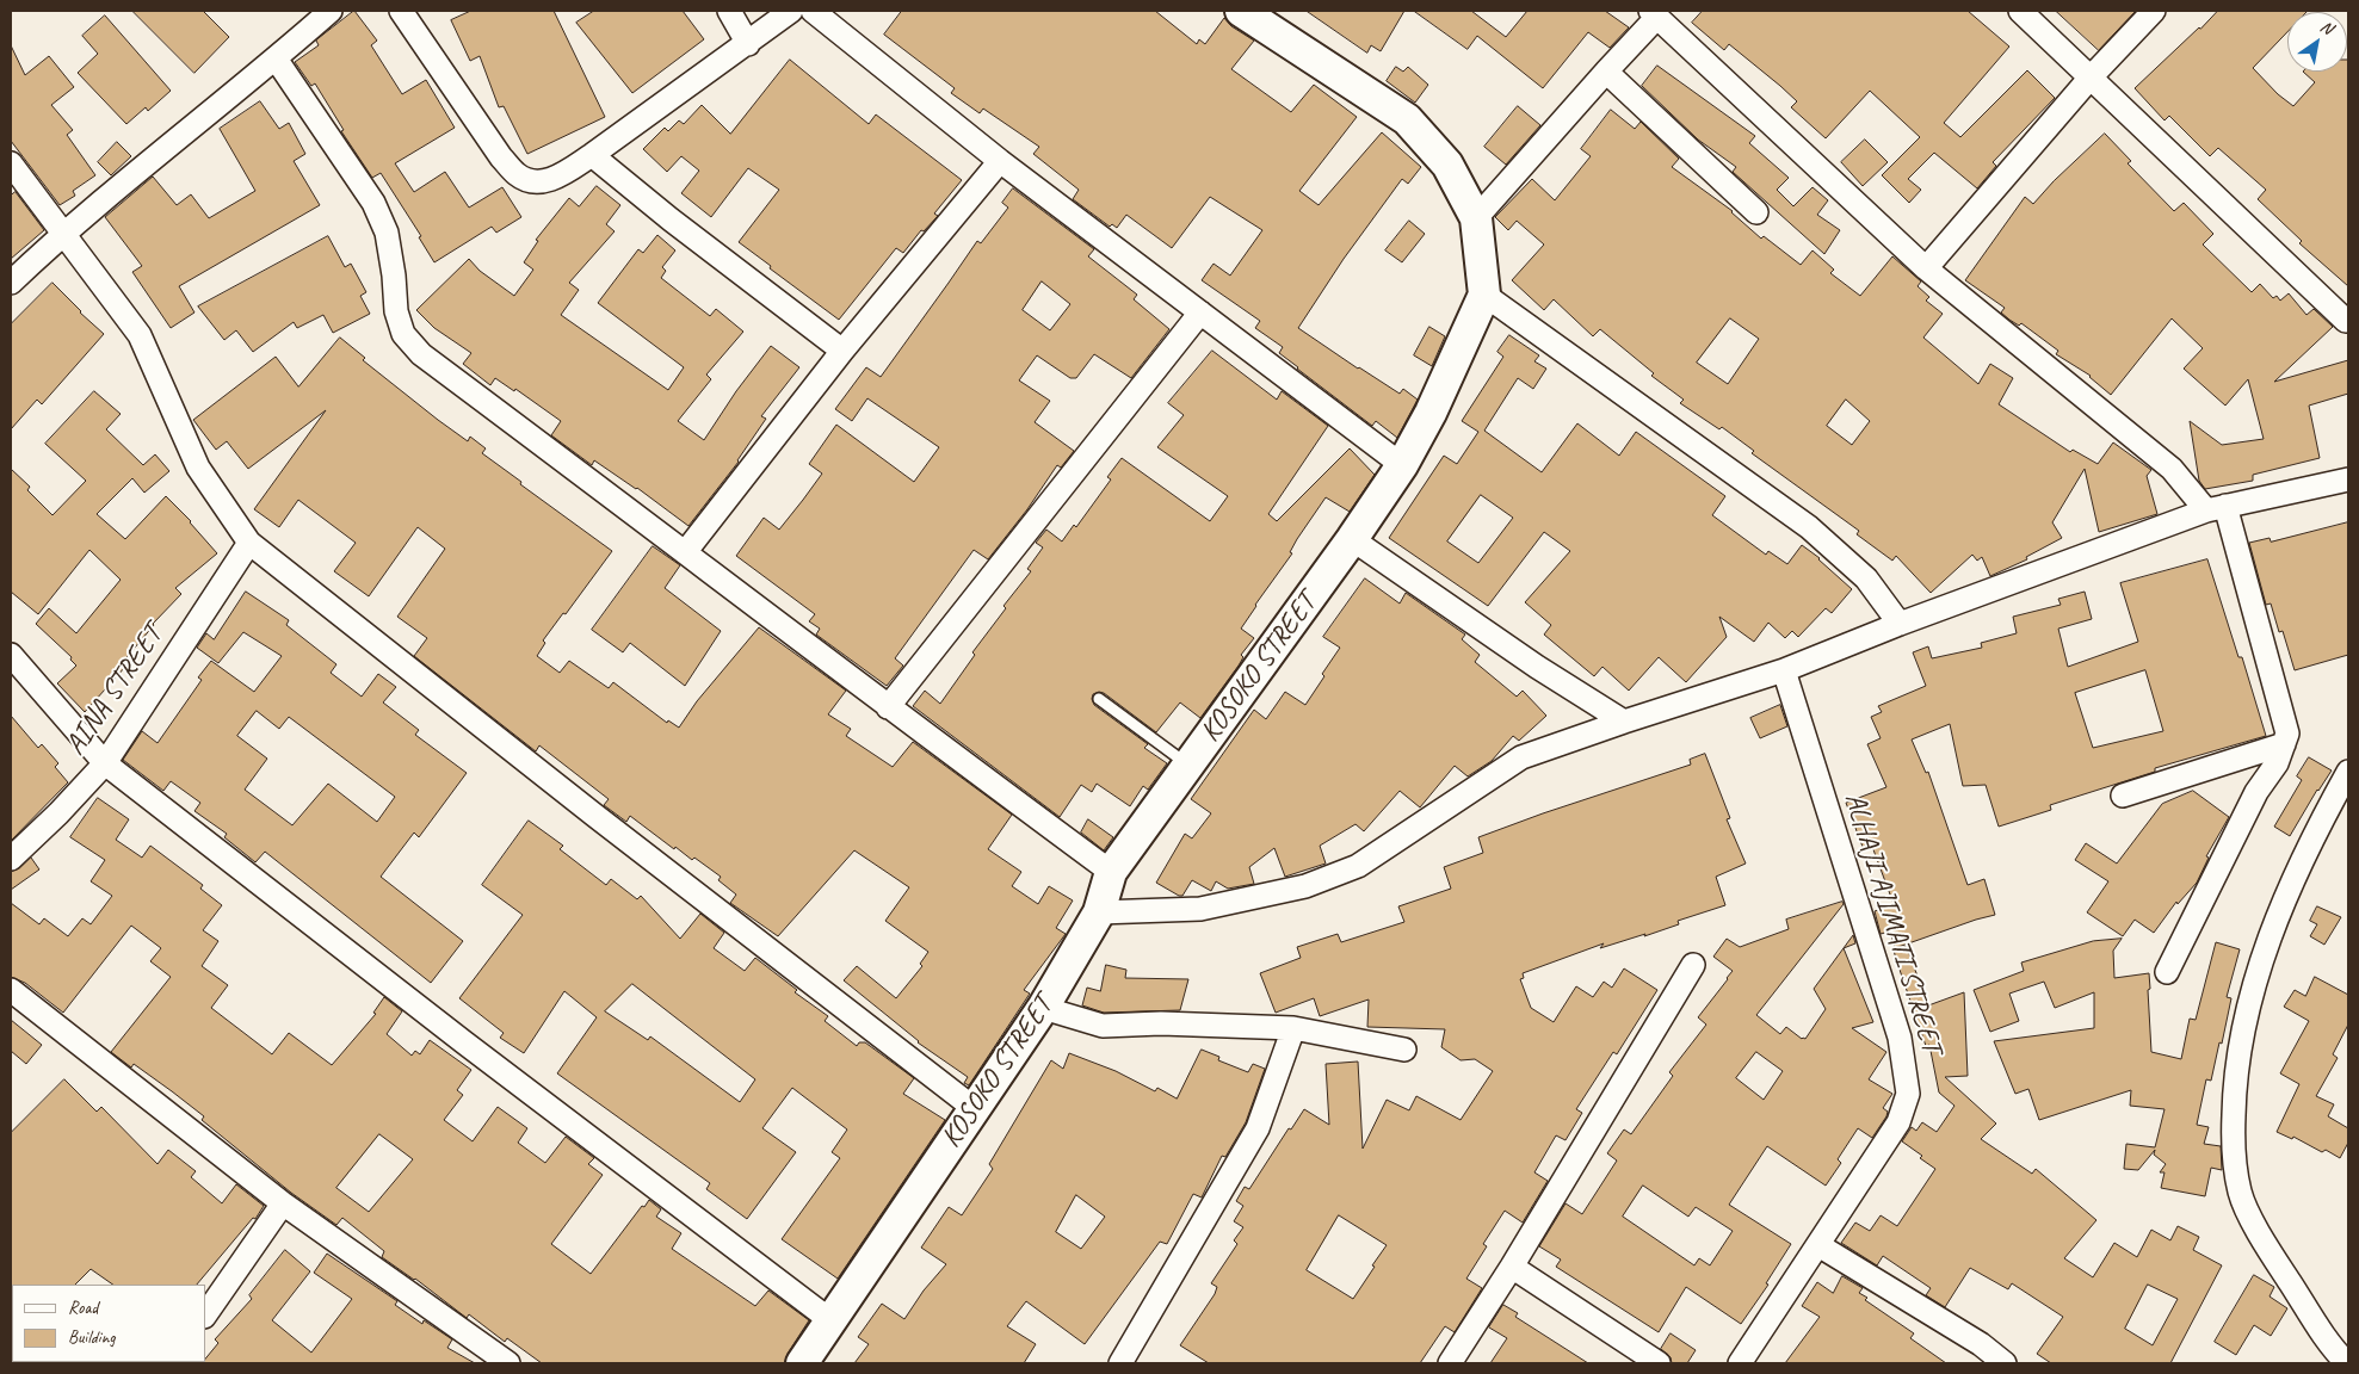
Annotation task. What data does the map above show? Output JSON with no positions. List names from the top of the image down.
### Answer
{
  "streets": {
    "street": ["KOSOKO STREET", "AINA STREET", "ALHAJI AJIMATI STREET"]
  },
  "legend": ["Road", "Building"],
  "north": "top right"
}
